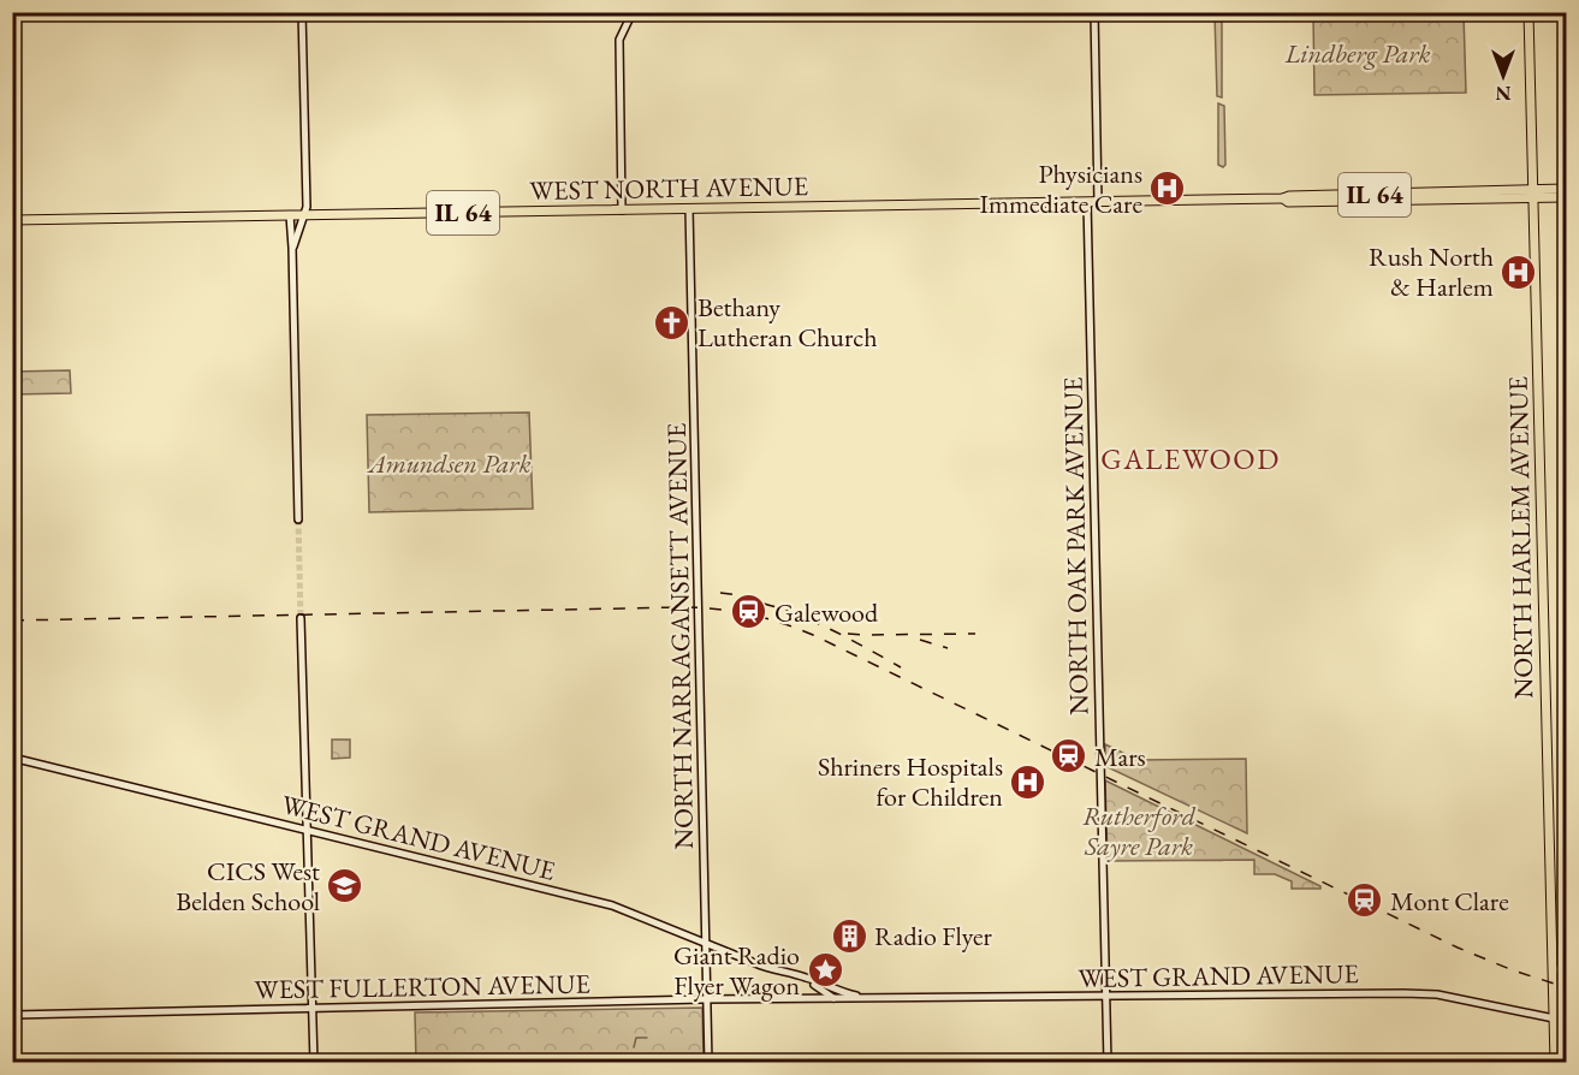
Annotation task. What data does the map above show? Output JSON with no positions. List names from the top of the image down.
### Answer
{
  "streets": {
    "main road": ["WEST NORTH AVENUE", "IL 64", "NORTH HARLEM AVENUE"],
    "street": [
      "NORTH OAK PARK AVENUE",
      "NORTH NARRAGANSETT AVENUE",
      "WEST GRAND AVENUE",
      "WEST FULLERTON AVENUE"
    ]
  },
  "crossings": [
    ["WEST NORTH AVENUE", "IL 64"],
    ["WEST NORTH AVENUE", "NORTH HARLEM AVENUE"],
    ["WEST NORTH AVENUE", "NORTH OAK PARK AVENUE"],
    ["WEST NORTH AVENUE", "NORTH NARRAGANSETT AVENUE"],
    ["IL 64", "NORTH HARLEM AVENUE"],
    ["NORTH HARLEM AVENUE", "WEST GRAND AVENUE"],
    ["NORTH OAK PARK AVENUE", "WEST GRAND AVENUE"],
    ["NORTH NARRAGANSETT AVENUE", "WEST GRAND AVENUE"],
    ["NORTH NARRAGANSETT AVENUE", "WEST FULLERTON AVENUE"],
    ["WEST GRAND AVENUE", "WEST FULLERTON AVENUE"]
  ],
  "districts": ["GALEWOOD"],
  "parks": ["Lindberg Park", "Amundsen Park", "Rutherford Sayre Park"],
  "places": {
    "hospital": ["Physicians Immediate Care", "Rush North & Harlem", "Shriners Hospitals for Children"],
    "church": ["Bethany Lutheran Church"],
    "station": ["Galewood", "Mars", "Mont Clare"],
    "school or university": ["CICS West Belden School"],
    "building": ["Radio Flyer"],
    "place": ["Giant Radio Flyer Wagon"]
  },
  "north": "bottom"
}
